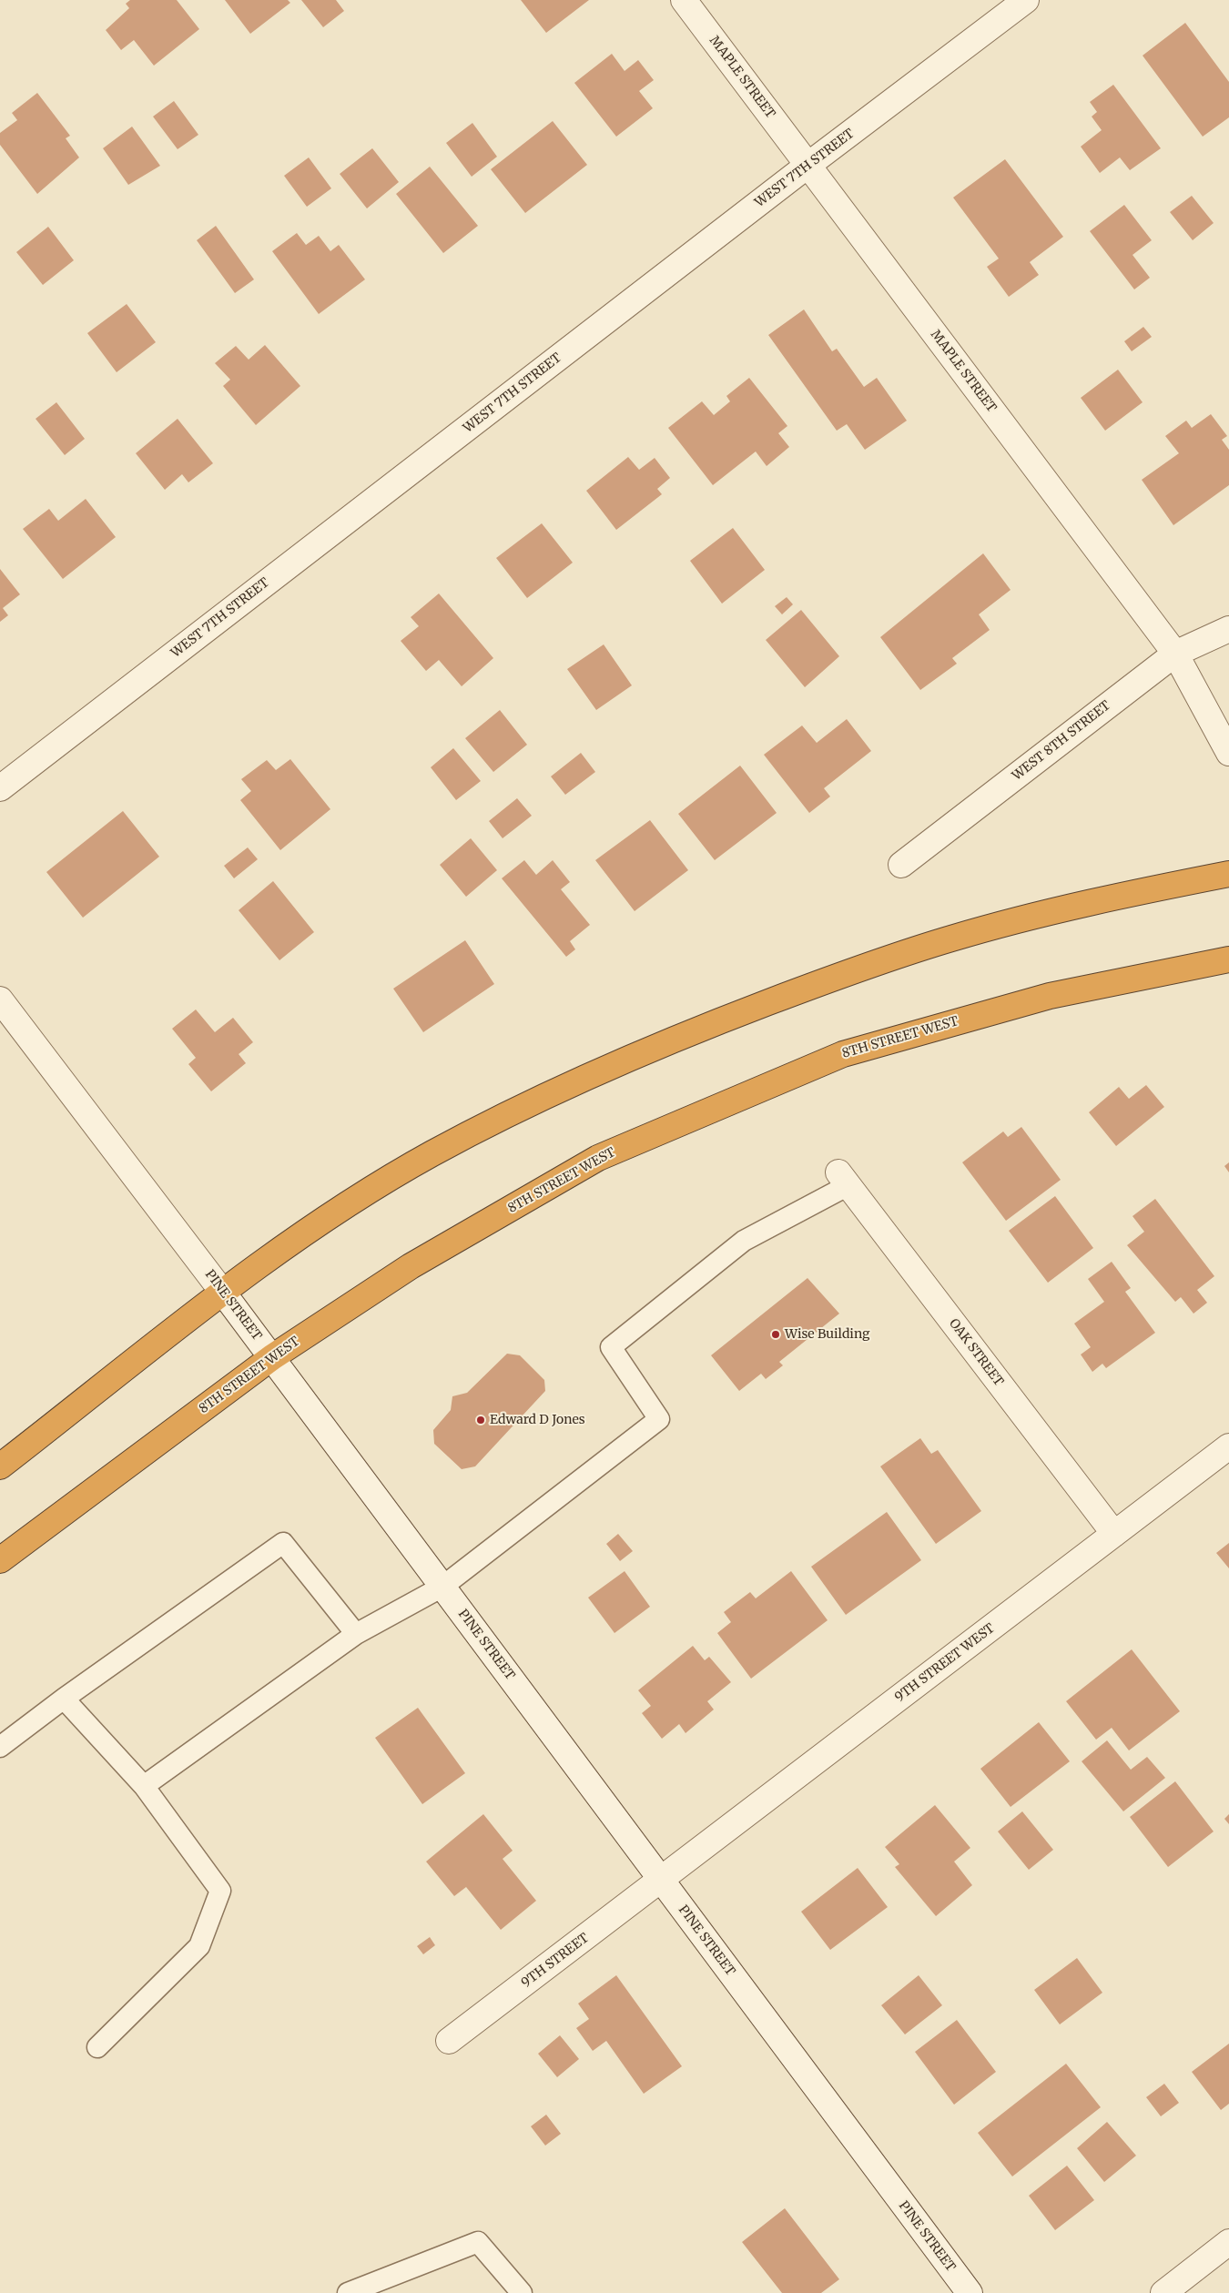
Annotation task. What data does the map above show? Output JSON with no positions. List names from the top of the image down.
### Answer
{
  "streets": {
    "highway": ["8TH STREET WEST"],
    "street": [
      "MAPLE STREET",
      "WEST 7TH STREET",
      "WEST 8TH STREET",
      "PINE STREET",
      "OAK STREET",
      "9TH STREET WEST",
      "9TH STREET"
    ]
  },
  "crossings": [
    ["MAPLE STREET", "WEST 7TH STREET"],
    ["MAPLE STREET", "WEST 8TH STREET"],
    ["8TH STREET WEST", "PINE STREET"],
    ["PINE STREET", "9TH STREET WEST"],
    ["PINE STREET", "9TH STREET"],
    ["OAK STREET", "9TH STREET WEST"],
    ["9TH STREET WEST", "9TH STREET"]
  ],
  "places": ["Wise Building", "Edward D Jones"]
}
